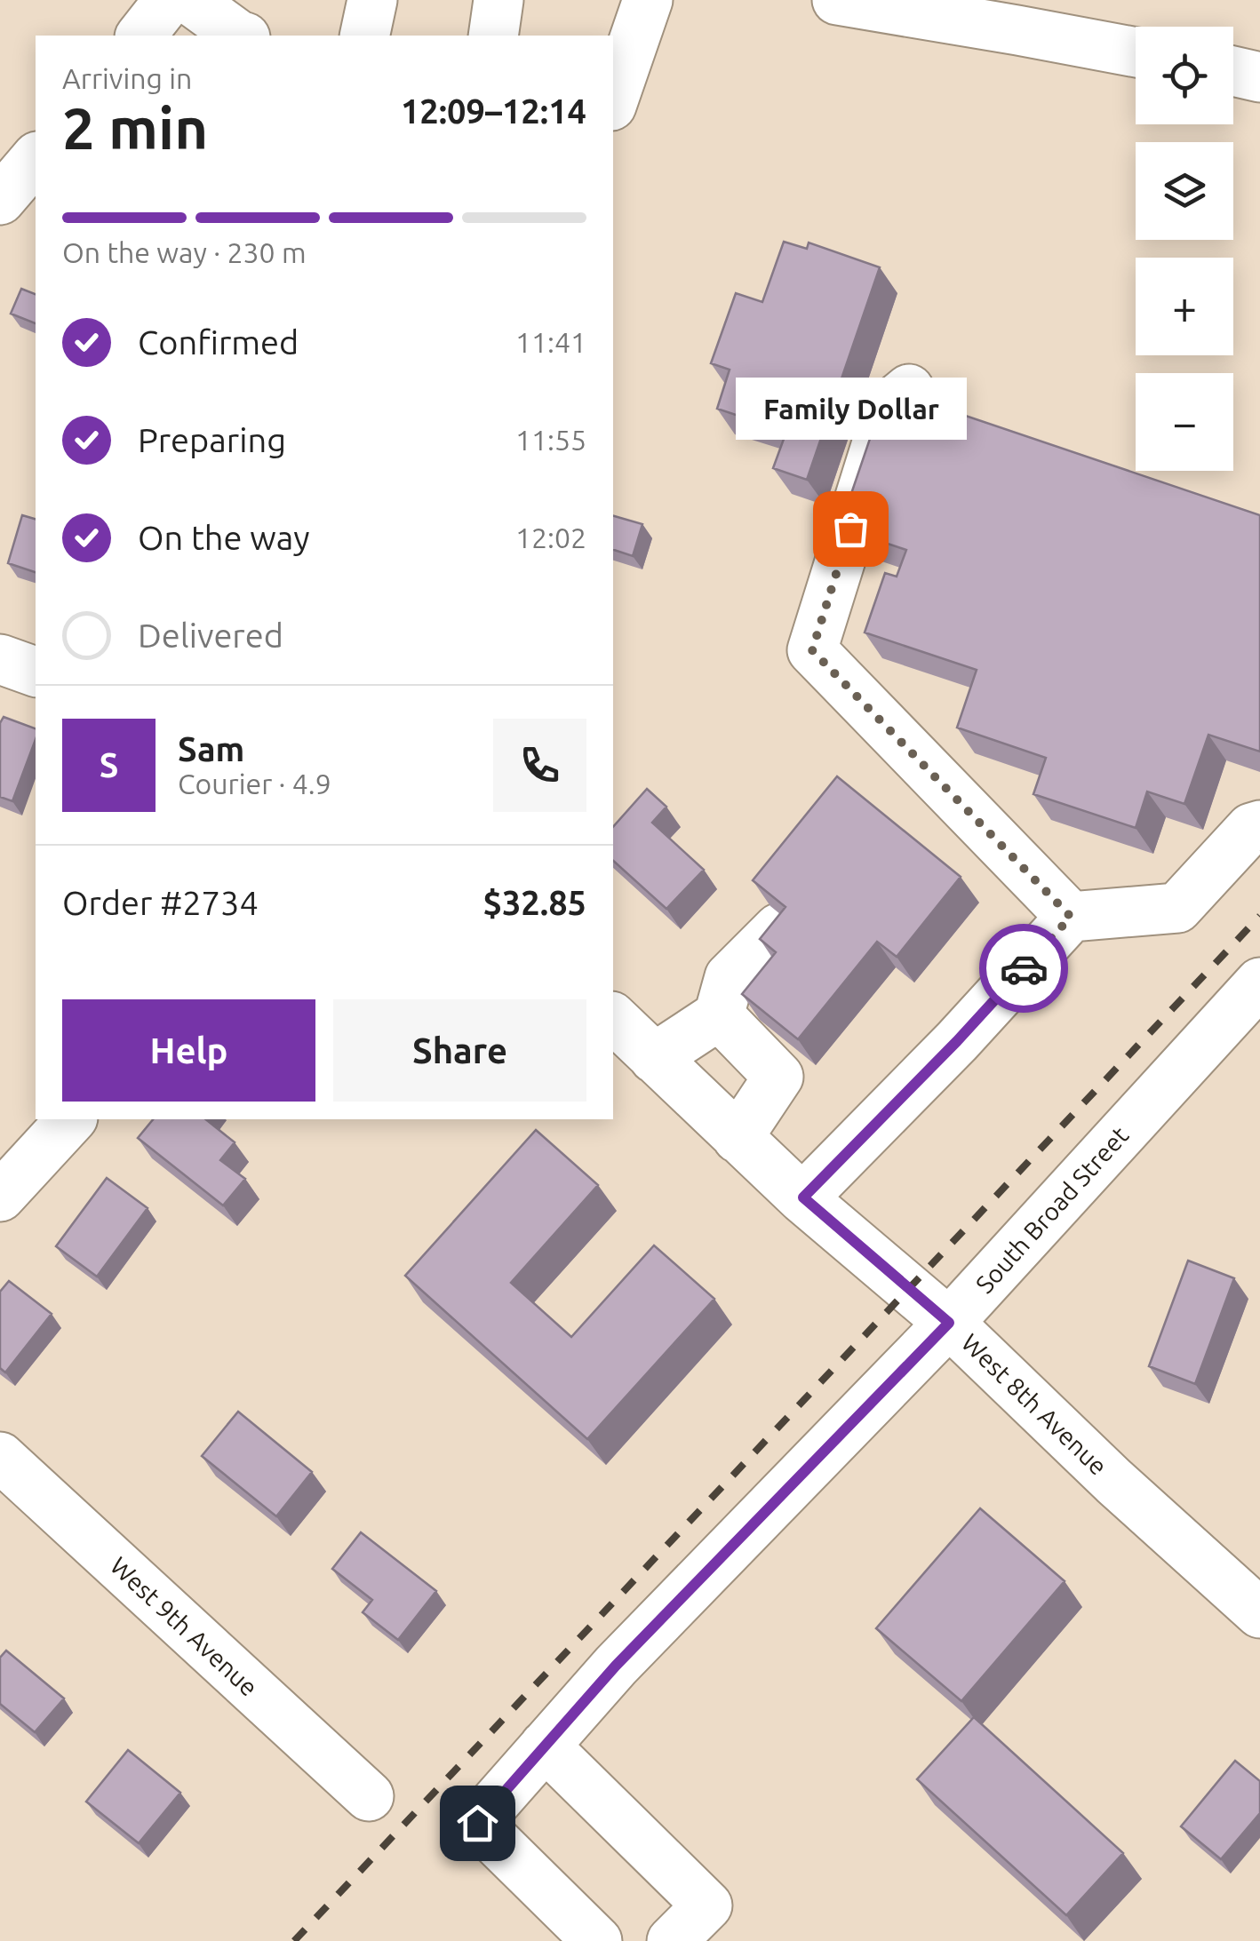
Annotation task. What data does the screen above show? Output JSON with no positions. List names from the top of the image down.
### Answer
{
  "streets": {
    "street": ["South Broad Street", "West 8th Avenue", "West 9th Avenue"]
  },
  "crossings": [
    ["South Broad Street", "West 8th Avenue"]
  ],
  "places": ["Family Dollar"],
  "page": {
    "map_buttons": ["+", "−"],
    "heading": ["2 min", "Arriving in", "12:09–12:14"],
    "panel": [
      "Sam",
      "Courier · 4.9",
      "Order #2734",
      "$32.85"
    ],
    "bar": "On the way · 230 m",
    "list": [
      ["Confirmed", "11:41"],
      ["Preparing", "11:55"],
      ["On the way", "12:02"],
      "Delivered"
    ],
    "bubble": "Family Dollar",
    "round": "S",
    "buttons": ["Help", "Share"]
  }
}
